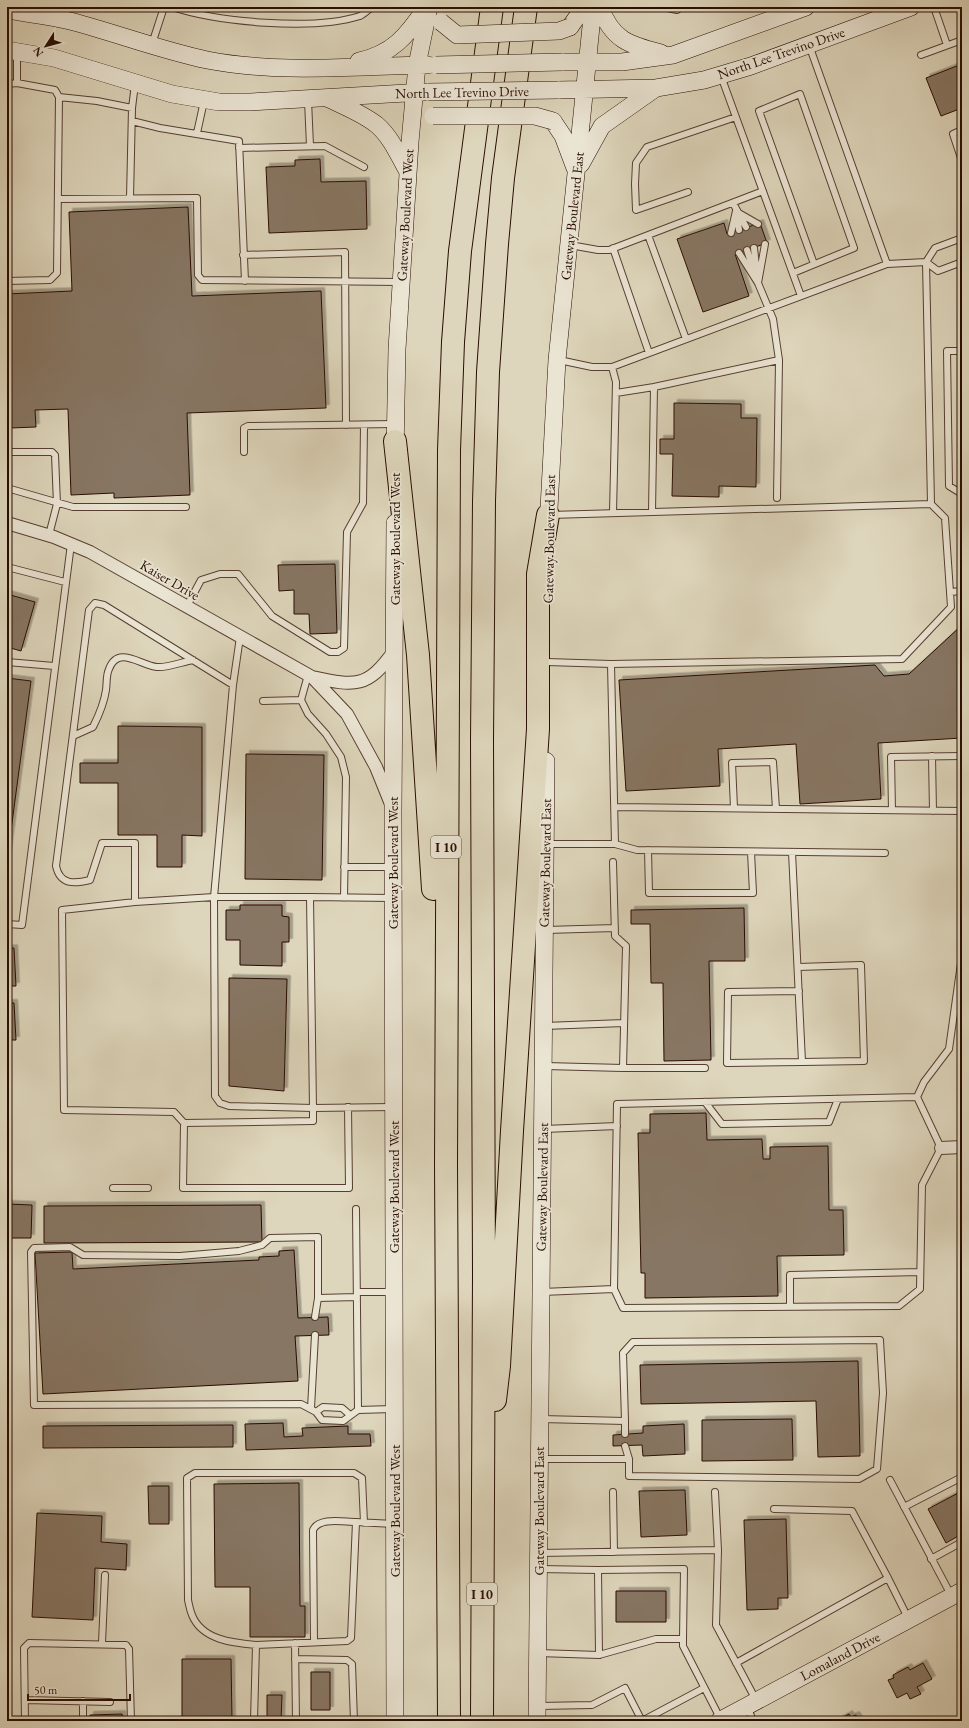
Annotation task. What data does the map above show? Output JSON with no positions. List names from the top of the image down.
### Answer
{
  "streets": {
    "highway": ["I 10"],
    "main road": [
      "North Lee Trevino Drive",
      "Gateway Boulevard West",
      "Gateway Boulevard East",
      "Lomaland Drive"
    ],
    "street": ["Kaiser Drive"]
  },
  "crossings": [
    ["North Lee Trevino Drive", "Gateway Boulevard West"],
    ["North Lee Trevino Drive", "Gateway Boulevard East"],
    ["Gateway Boulevard West", "Kaiser Drive"]
  ],
  "scale_bar": "50 m",
  "north": "bottom left"
}
